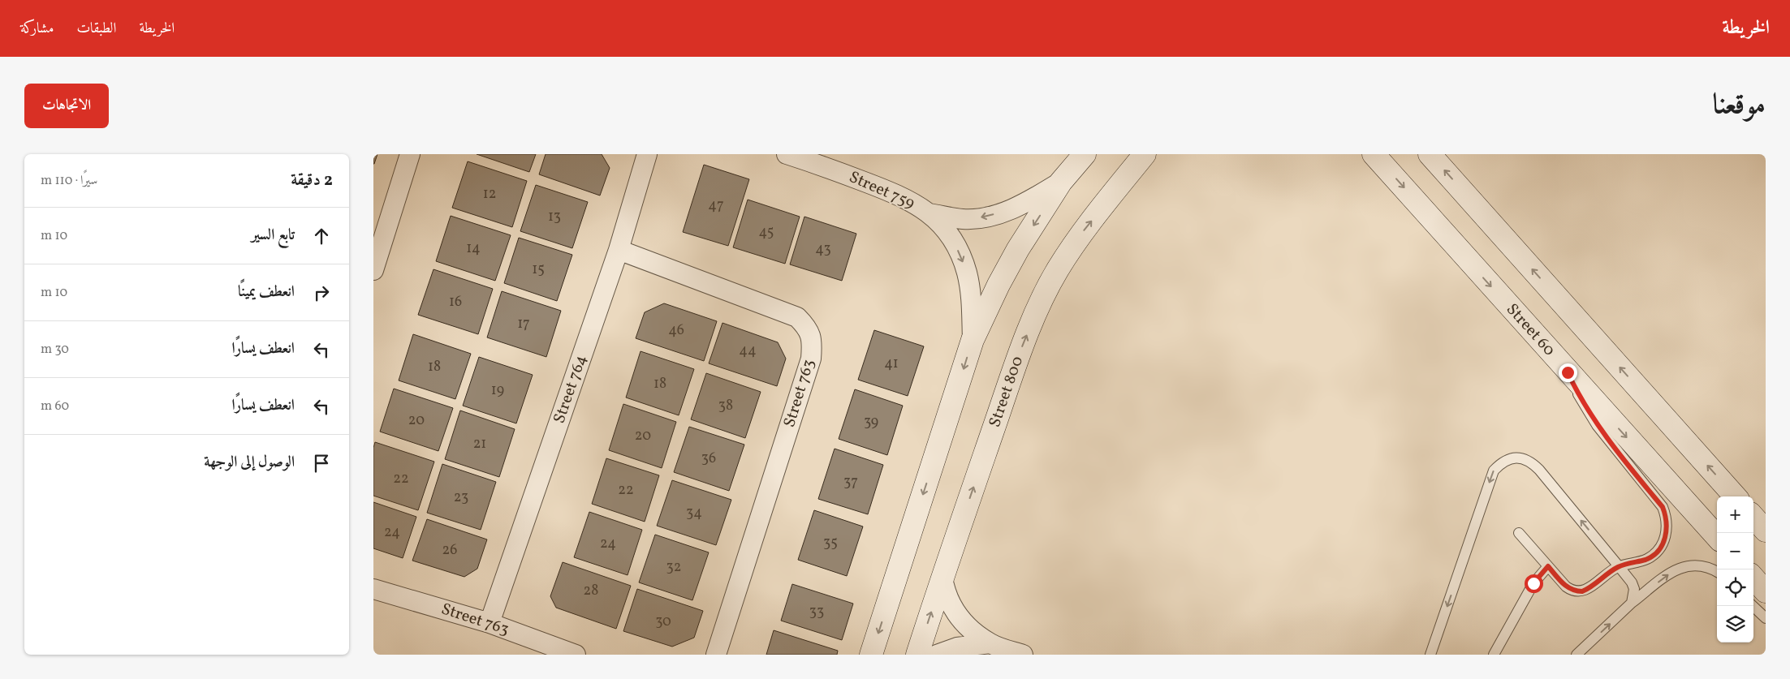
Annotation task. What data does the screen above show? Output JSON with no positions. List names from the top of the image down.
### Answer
{
  "streets": {
    "street": [
      "Street 759",
      "Street 60",
      "Street 764",
      "Street 800",
      "Street 763"
    ]
  },
  "crossings": [
    ["Street 764", "Street 763"]
  ],
  "house_numbers": [
    "12",
    "47",
    "13",
    "45",
    "14",
    "43",
    "15",
    "16",
    "17",
    "46",
    "44",
    "41",
    "18",
    "18",
    "19",
    "38",
    "20",
    "39",
    "20",
    "21",
    "36",
    "22",
    "37",
    "22",
    "23",
    "34",
    "24",
    "35",
    "24",
    "26",
    "32",
    "28",
    "33",
    "30"
  ],
  "page": {
    "header": "الخريطة",
    "nav": ["الخريطة", "الطبقات", "مشاركة"],
    "title": "موقعنا",
    "buttons": "الاتجاهات",
    "heading": ["2 دقيقة", "سيرًا · 110 m"],
    "list": [
      ["تابع السير", "10 m"],
      ["انعطف يمينًا", "10 m"],
      ["انعطف يسارًا", "30 m"],
      ["انعطف يسارًا", "60 m"],
      "الوصول إلى الوجهة"
    ],
    "map_buttons": ["+", "−"]
  }
}
